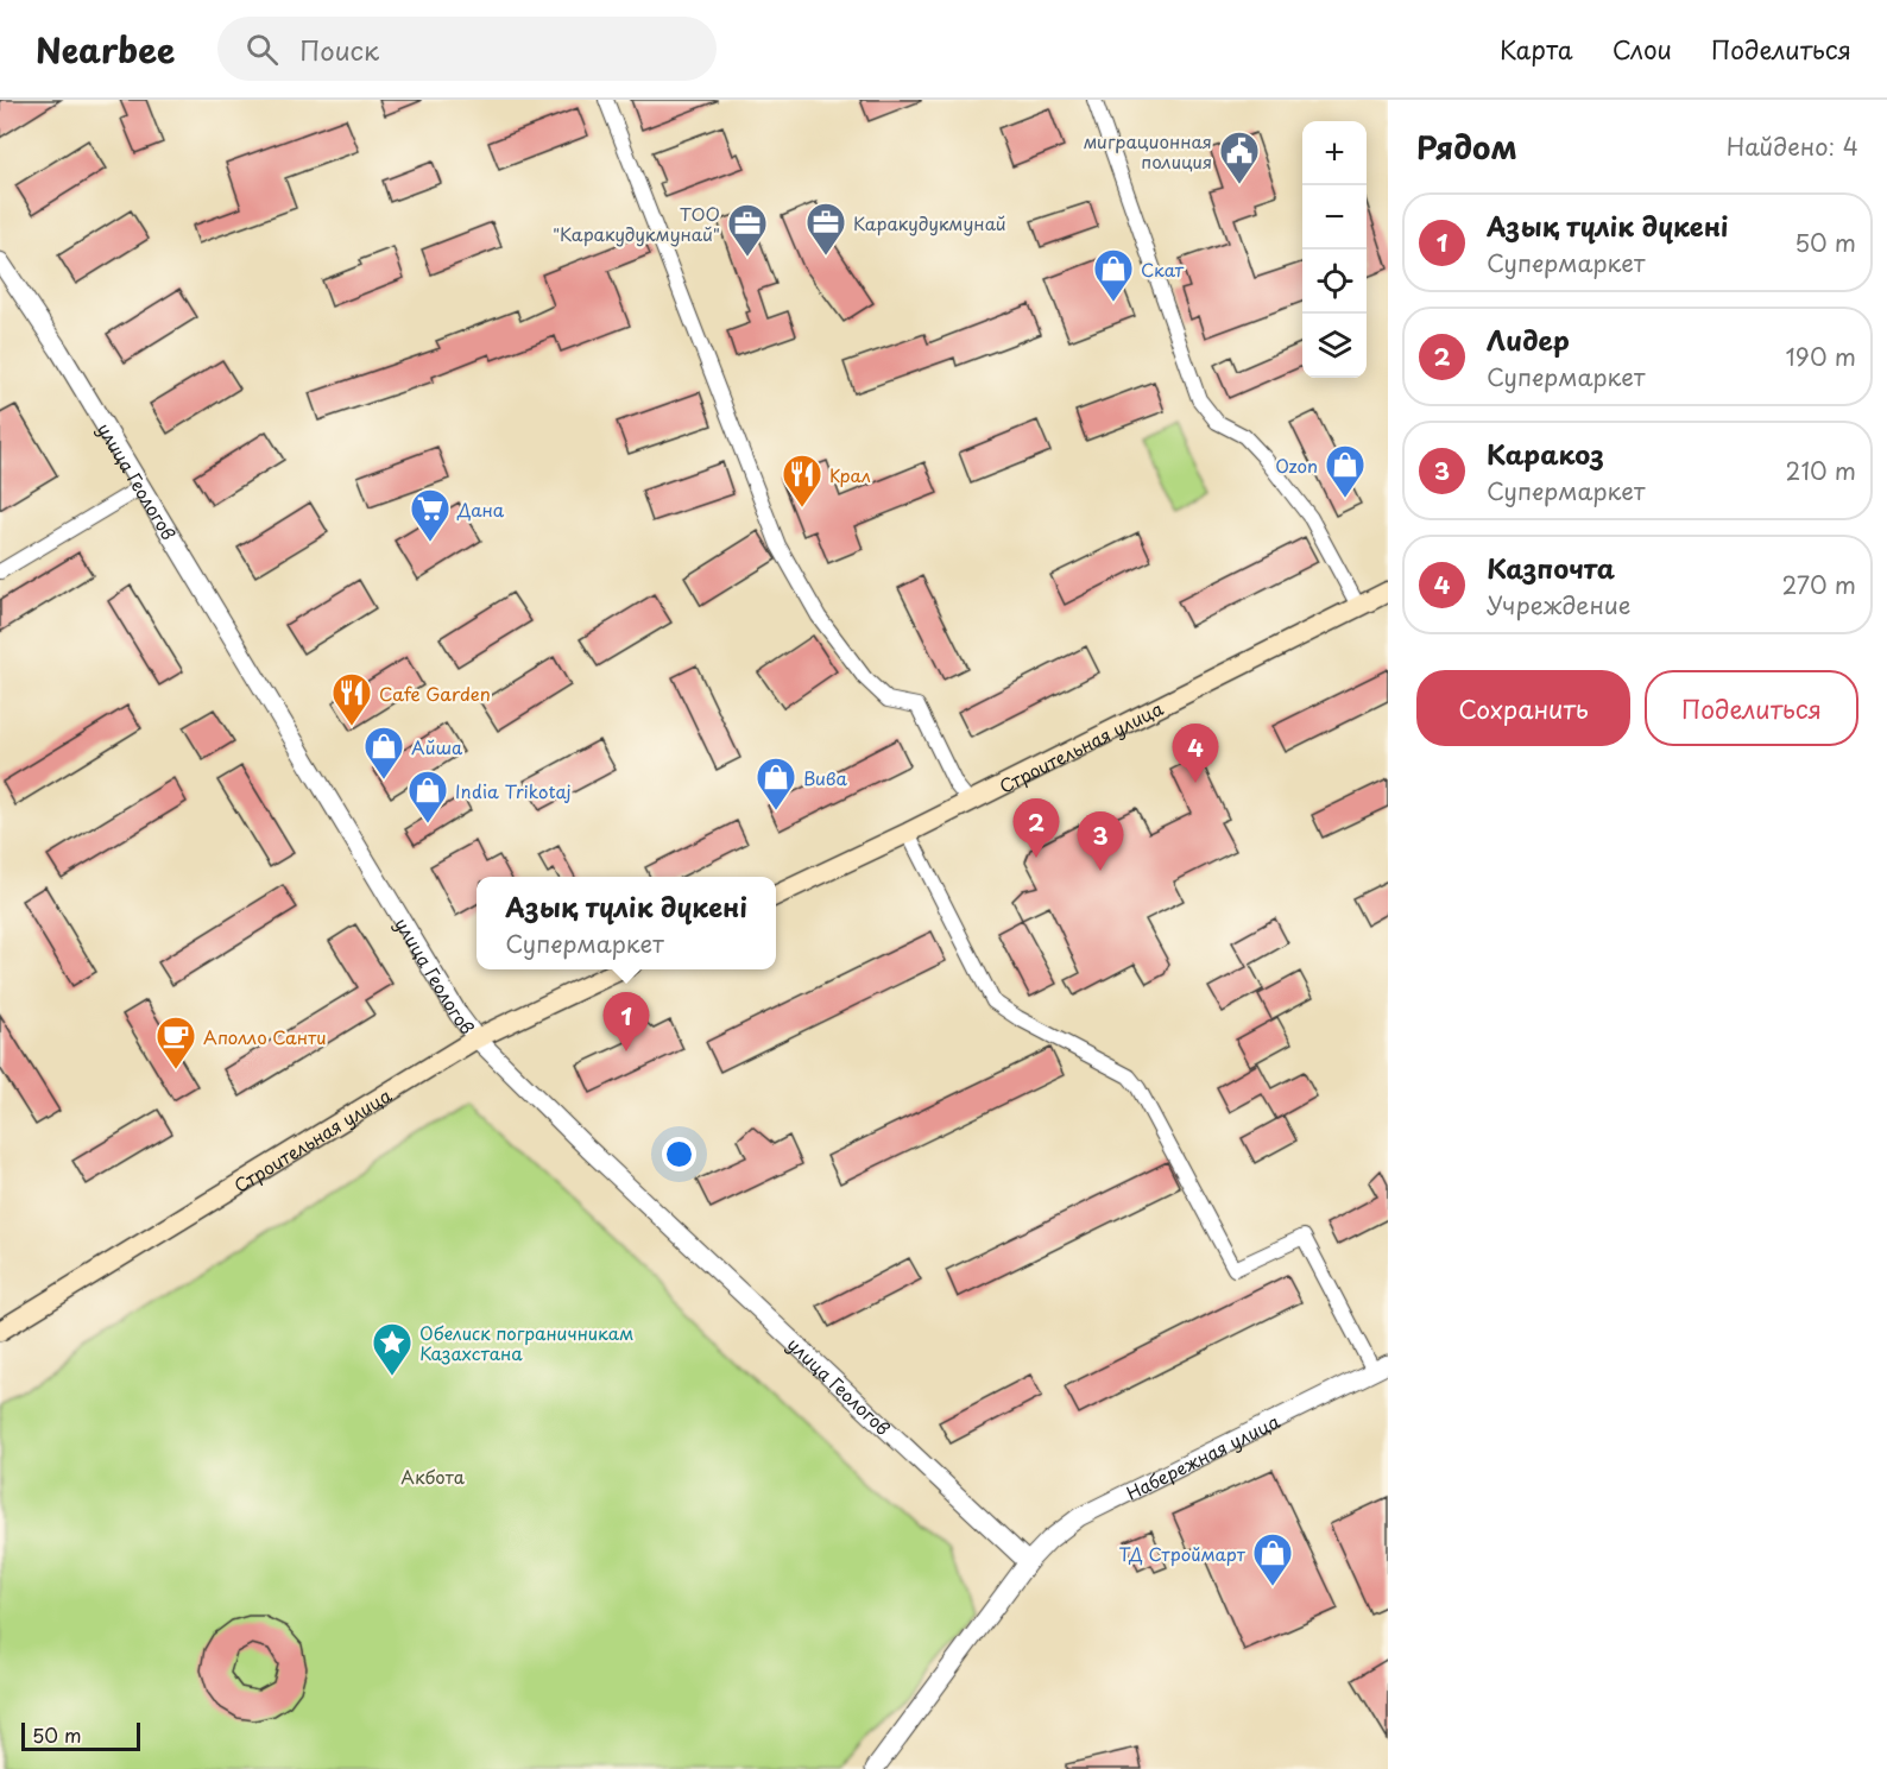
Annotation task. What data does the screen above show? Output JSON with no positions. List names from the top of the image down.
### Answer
{
  "streets": {
    "main road": ["Строительная улица"],
    "street": ["улица Геологов", "Набережная улица"]
  },
  "crossings": [
    ["улица Геологов", "Строительная улица"],
    ["улица Геологов", "Набережная улица"]
  ],
  "parks": ["Акбота"],
  "places": {
    "public building": ["миграционная полиция"],
    "office": ["Каракудукмунай", "ТОО \"Каракудукмунай\""],
    "shop": [
      "Скат",
      "Ozon",
      "Айша",
      "Вива",
      "India Trikotaj",
      "ТД Строймарт"
    ],
    "restaurant": ["Крал", "Cafe Garden"],
    "supermarket": ["Дана"],
    "cafe": ["Аполло Санти"],
    "place": ["Обелиск пограничникам Казахстана"]
  },
  "scale_bar": "50 m",
  "page": {
    "header": "Nearbee",
    "search": "Поиск",
    "nav": ["Карта", "Слои", "Поделиться"],
    "heading": ["Рядом", "Найдено: 4"],
    "map_buttons": ["+", "−"],
    "list": [
      {
        "mark": "1",
        "name": "Азық түлік дүкені",
        "note": "Супермаркет",
        "value": "50 m"
      },
      {
        "mark": "2",
        "name": "Лидер",
        "note": "Супермаркет",
        "value": "190 m"
      },
      {
        "mark": "3",
        "name": "Каракоз",
        "note": "Супермаркет",
        "value": "210 m"
      },
      {
        "mark": "4",
        "name": "Казпочта",
        "note": "Учреждение",
        "value": "270 m"
      }
    ],
    "buttons": ["Сохранить", "Поделиться"],
    "pins": [
      "4",
      "2",
      "3",
      "1"
    ],
    "popup": ["Азық түлік дүкені", "Супермаркет"],
    "scale": "50 m"
  }
}
